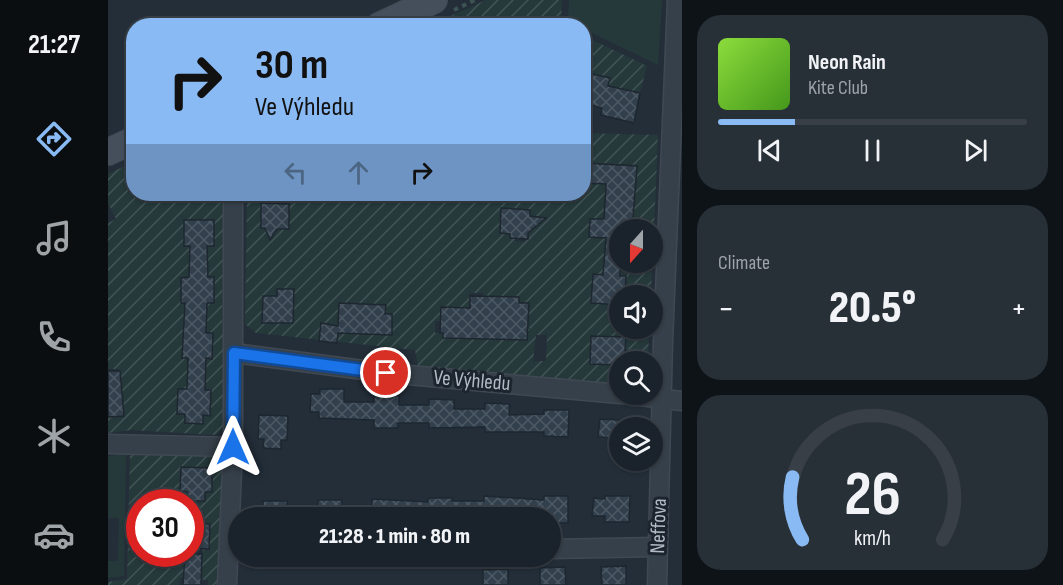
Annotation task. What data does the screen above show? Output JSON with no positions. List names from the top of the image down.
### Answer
{
  "streets": {
    "street": ["Ve Výhledu", "Neffova"]
  },
  "crossings": [
    ["Ve Výhledu", "Neffova"]
  ],
  "north": "bottom",
  "page": {
    "tabs": "21:27",
    "turn": ["30 m", "Ve Výhledu"],
    "song": ["Neon Rain", "Kite Club"],
    "tile": "Climate",
    "heat": ["−", "20.5°", "+"],
    "limit": "30",
    "trip": "21:28 · 1 min · 80 m",
    "gauge": ["26", "km/h"]
  }
}
